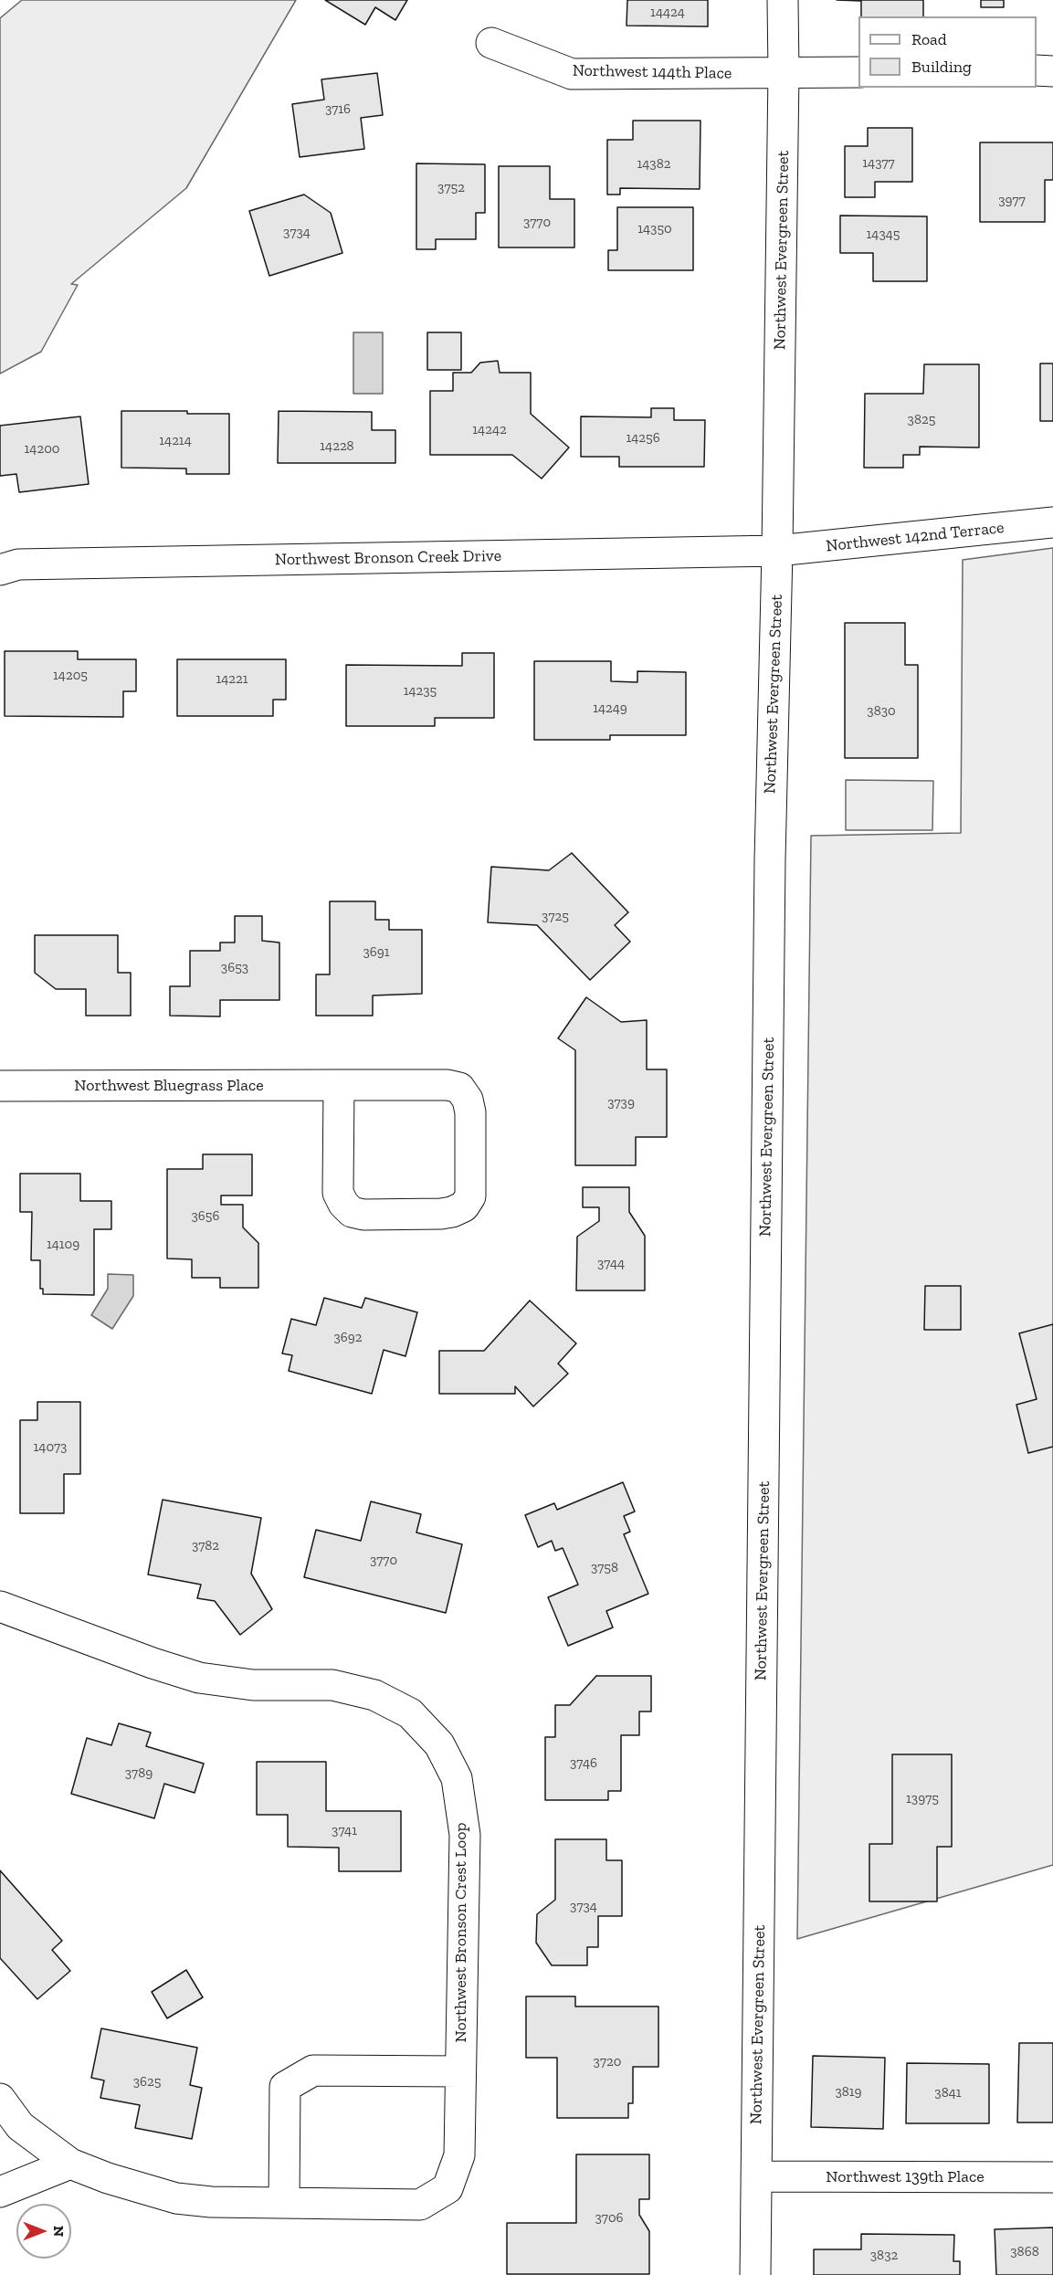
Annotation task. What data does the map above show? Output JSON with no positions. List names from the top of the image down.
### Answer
{
  "streets": {
    "street": [
      "Northwest 144th Place",
      "Northwest Evergreen Street",
      "Northwest 142nd Terrace",
      "Northwest Bronson Creek Drive",
      "Northwest Bluegrass Place",
      "Northwest Bronson Crest Loop",
      "Northwest 139th Place"
    ]
  },
  "crossings": [
    ["Northwest 144th Place", "Northwest Evergreen Street"],
    ["Northwest Evergreen Street", "Northwest 142nd Terrace"],
    ["Northwest Evergreen Street", "Northwest Bronson Creek Drive"],
    ["Northwest Evergreen Street", "Northwest 139th Place"],
    ["Northwest 142nd Terrace", "Northwest Bronson Creek Drive"]
  ],
  "house_numbers": [
    "14424",
    "3716",
    "14377",
    "14382",
    "3752",
    "3977",
    "3770",
    "14350",
    "3734",
    "14345",
    "3825",
    "14242",
    "14256",
    "14214",
    "14228",
    "14200",
    "14205",
    "14221",
    "14235",
    "14249",
    "3830",
    "3725",
    "3691",
    "3653",
    "3739",
    "3656",
    "14109",
    "3744",
    "3692",
    "14073",
    "3782",
    "3770",
    "3758",
    "3746",
    "3789",
    "13975",
    "3741",
    "3734",
    "3720",
    "3625",
    "3819",
    "3841",
    "3706",
    "3868",
    "3832"
  ],
  "legend": ["Road", "Building"],
  "north": "right"
}
